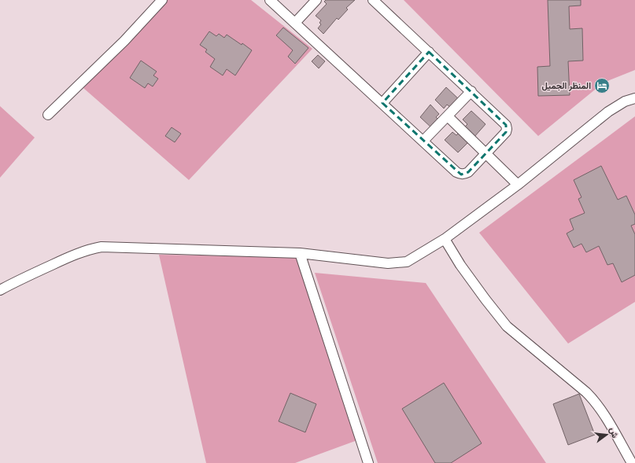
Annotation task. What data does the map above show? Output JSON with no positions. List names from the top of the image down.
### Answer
{
  "places": {
    "hotel": ["المنظر الجميل"]
  },
  "north": "right"
}
